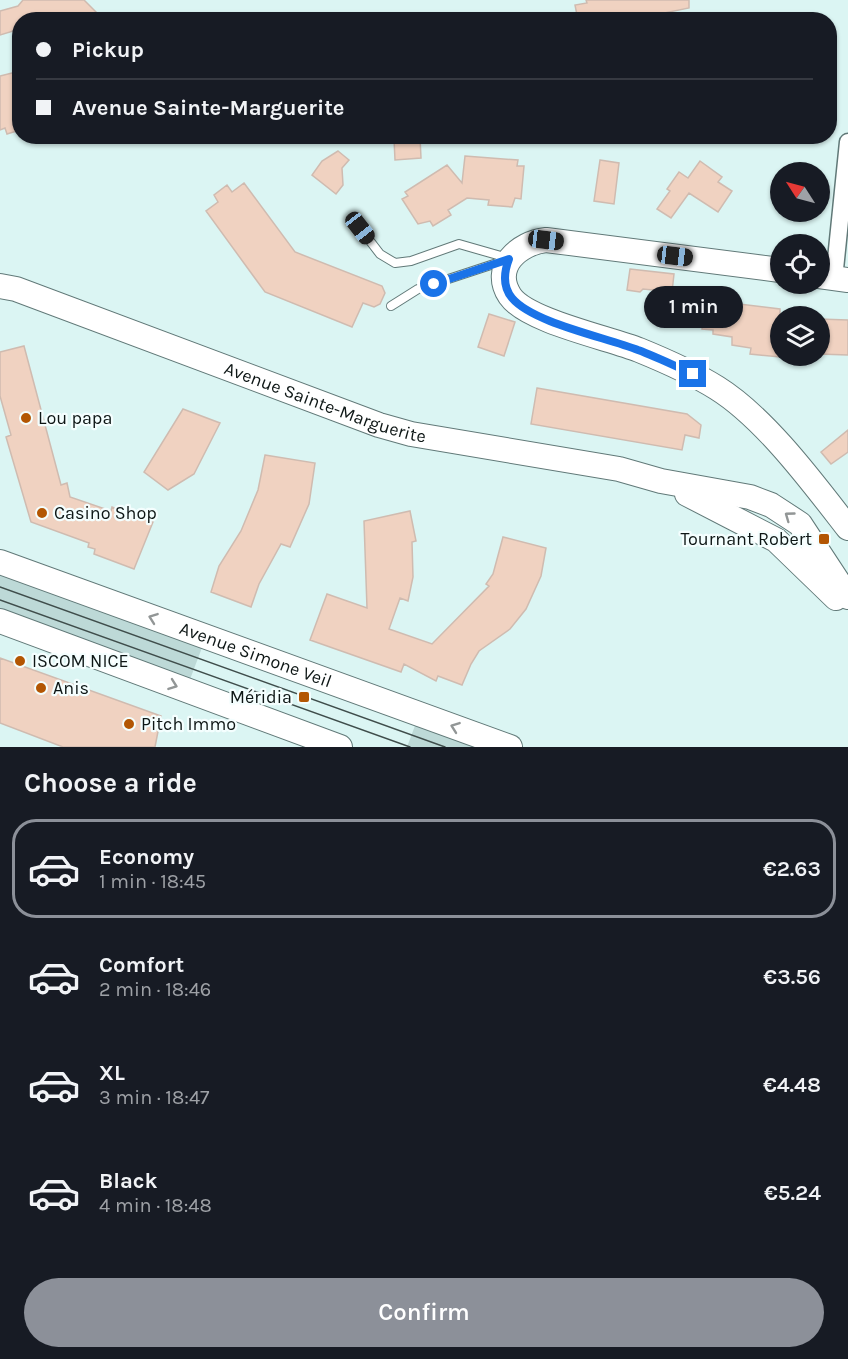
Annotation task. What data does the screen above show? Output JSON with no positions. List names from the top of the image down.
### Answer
{
  "streets": {
    "street": ["Avenue Sainte-Marguerite", "Avenue Simone Veil"]
  },
  "places": {
    "other": [
      "Lou papa",
      "Casino Shop",
      "ISCOM NICE",
      "Anis",
      "Pitch Immo"
    ],
    "transit": ["Tournant Robert", "Méridia"]
  },
  "north": "top left",
  "page": {
    "banner": ["Pickup", "Avenue Sainte-Marguerite"],
    "bubble": "1 min",
    "heading": "Choose a ride",
    "list": [
      {
        "name": "Economy",
        "note": "1 min · 18:45",
        "value": "€2.63"
      },
      {
        "name": "Comfort",
        "note": "2 min · 18:46",
        "value": "€3.56"
      },
      {
        "name": "XL",
        "note": "3 min · 18:47",
        "value": "€4.48"
      },
      {
        "name": "Black",
        "note": "4 min · 18:48",
        "value": "€5.24"
      }
    ],
    "buttons": "Confirm"
  }
}
